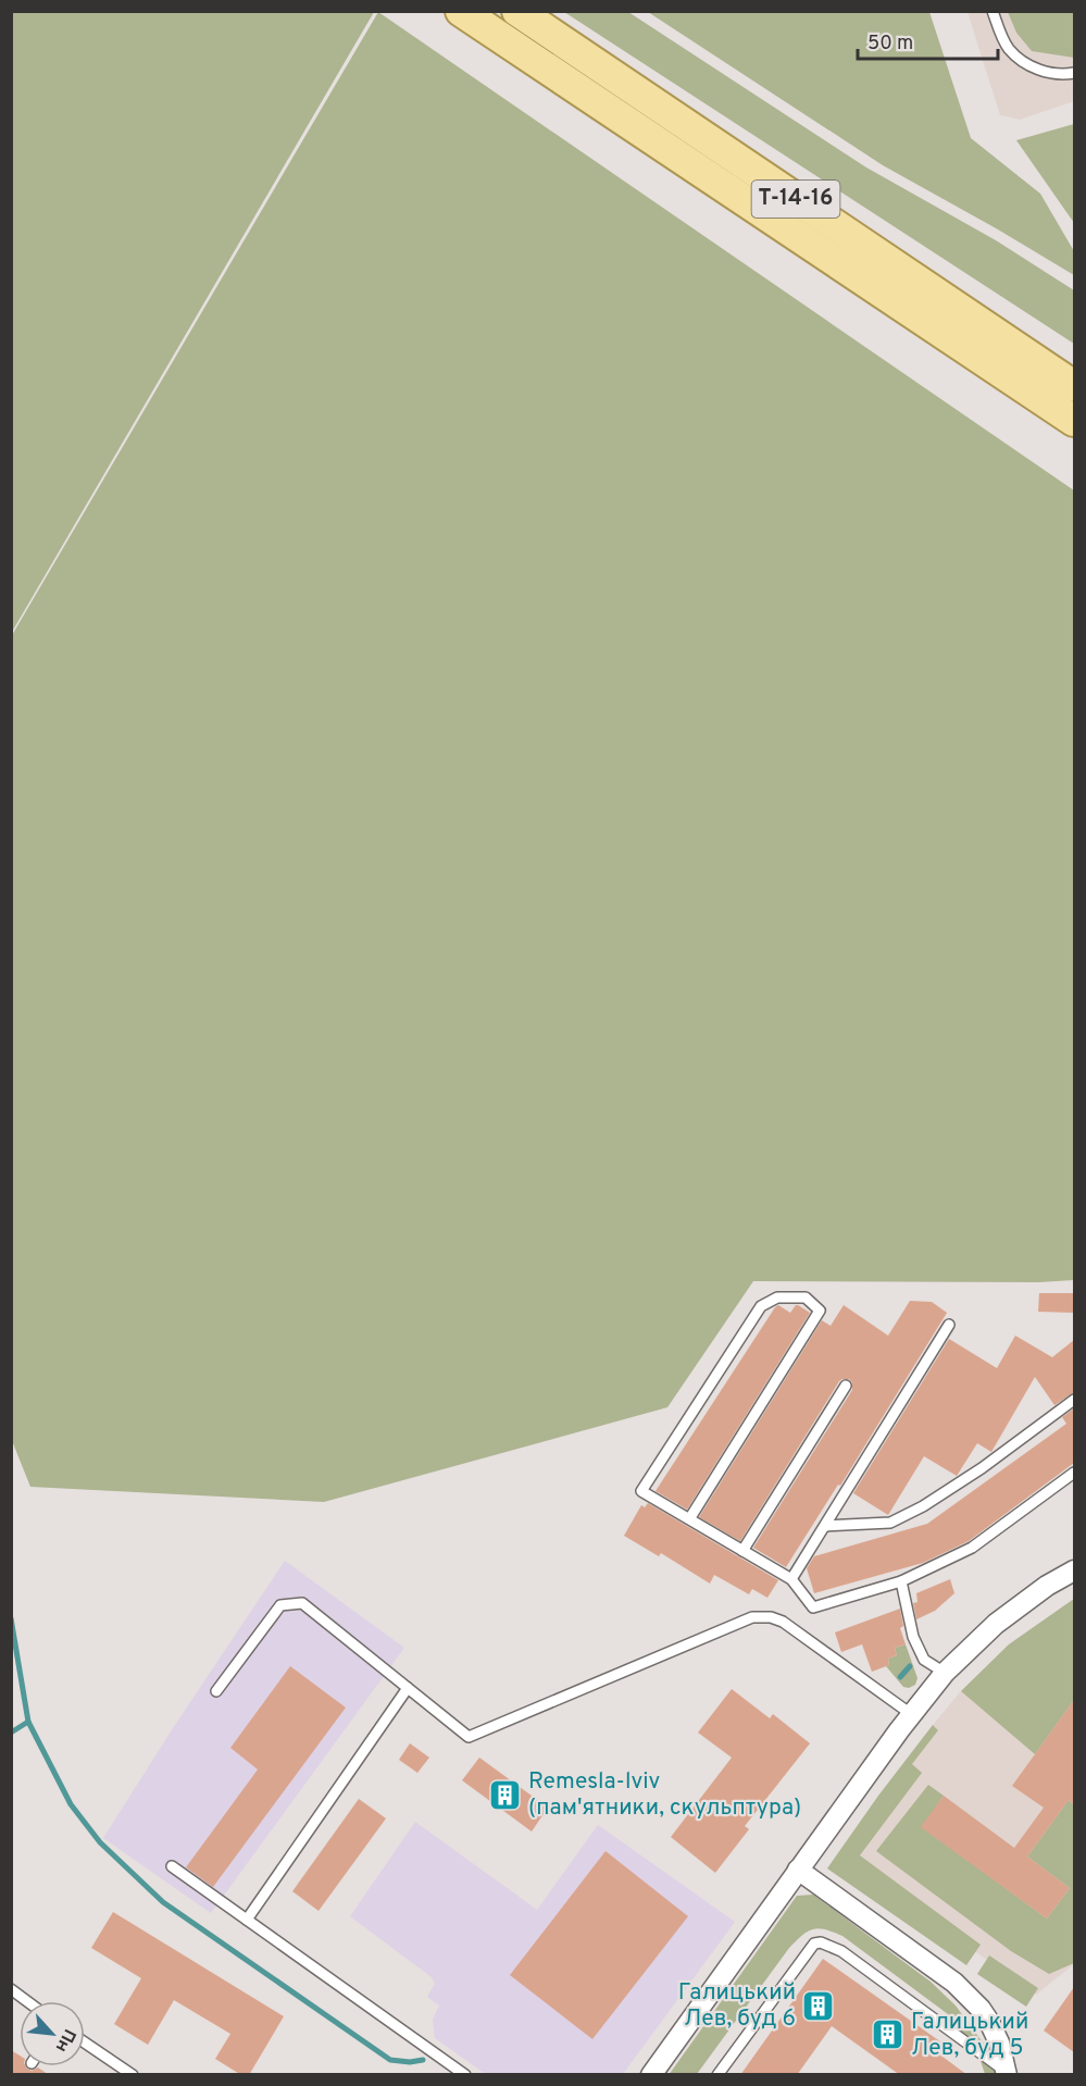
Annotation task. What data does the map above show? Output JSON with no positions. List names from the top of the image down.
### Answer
{
  "streets": {
    "main road": ["Т-14-16"]
  },
  "places": {
    "building": ["Remesla-lviv (пам'ятники, скульптура)", "Галицький Лев, буд 6", "Галицький Лев, буд 5"]
  },
  "scale_bar": "50 m",
  "north": "bottom right"
}
